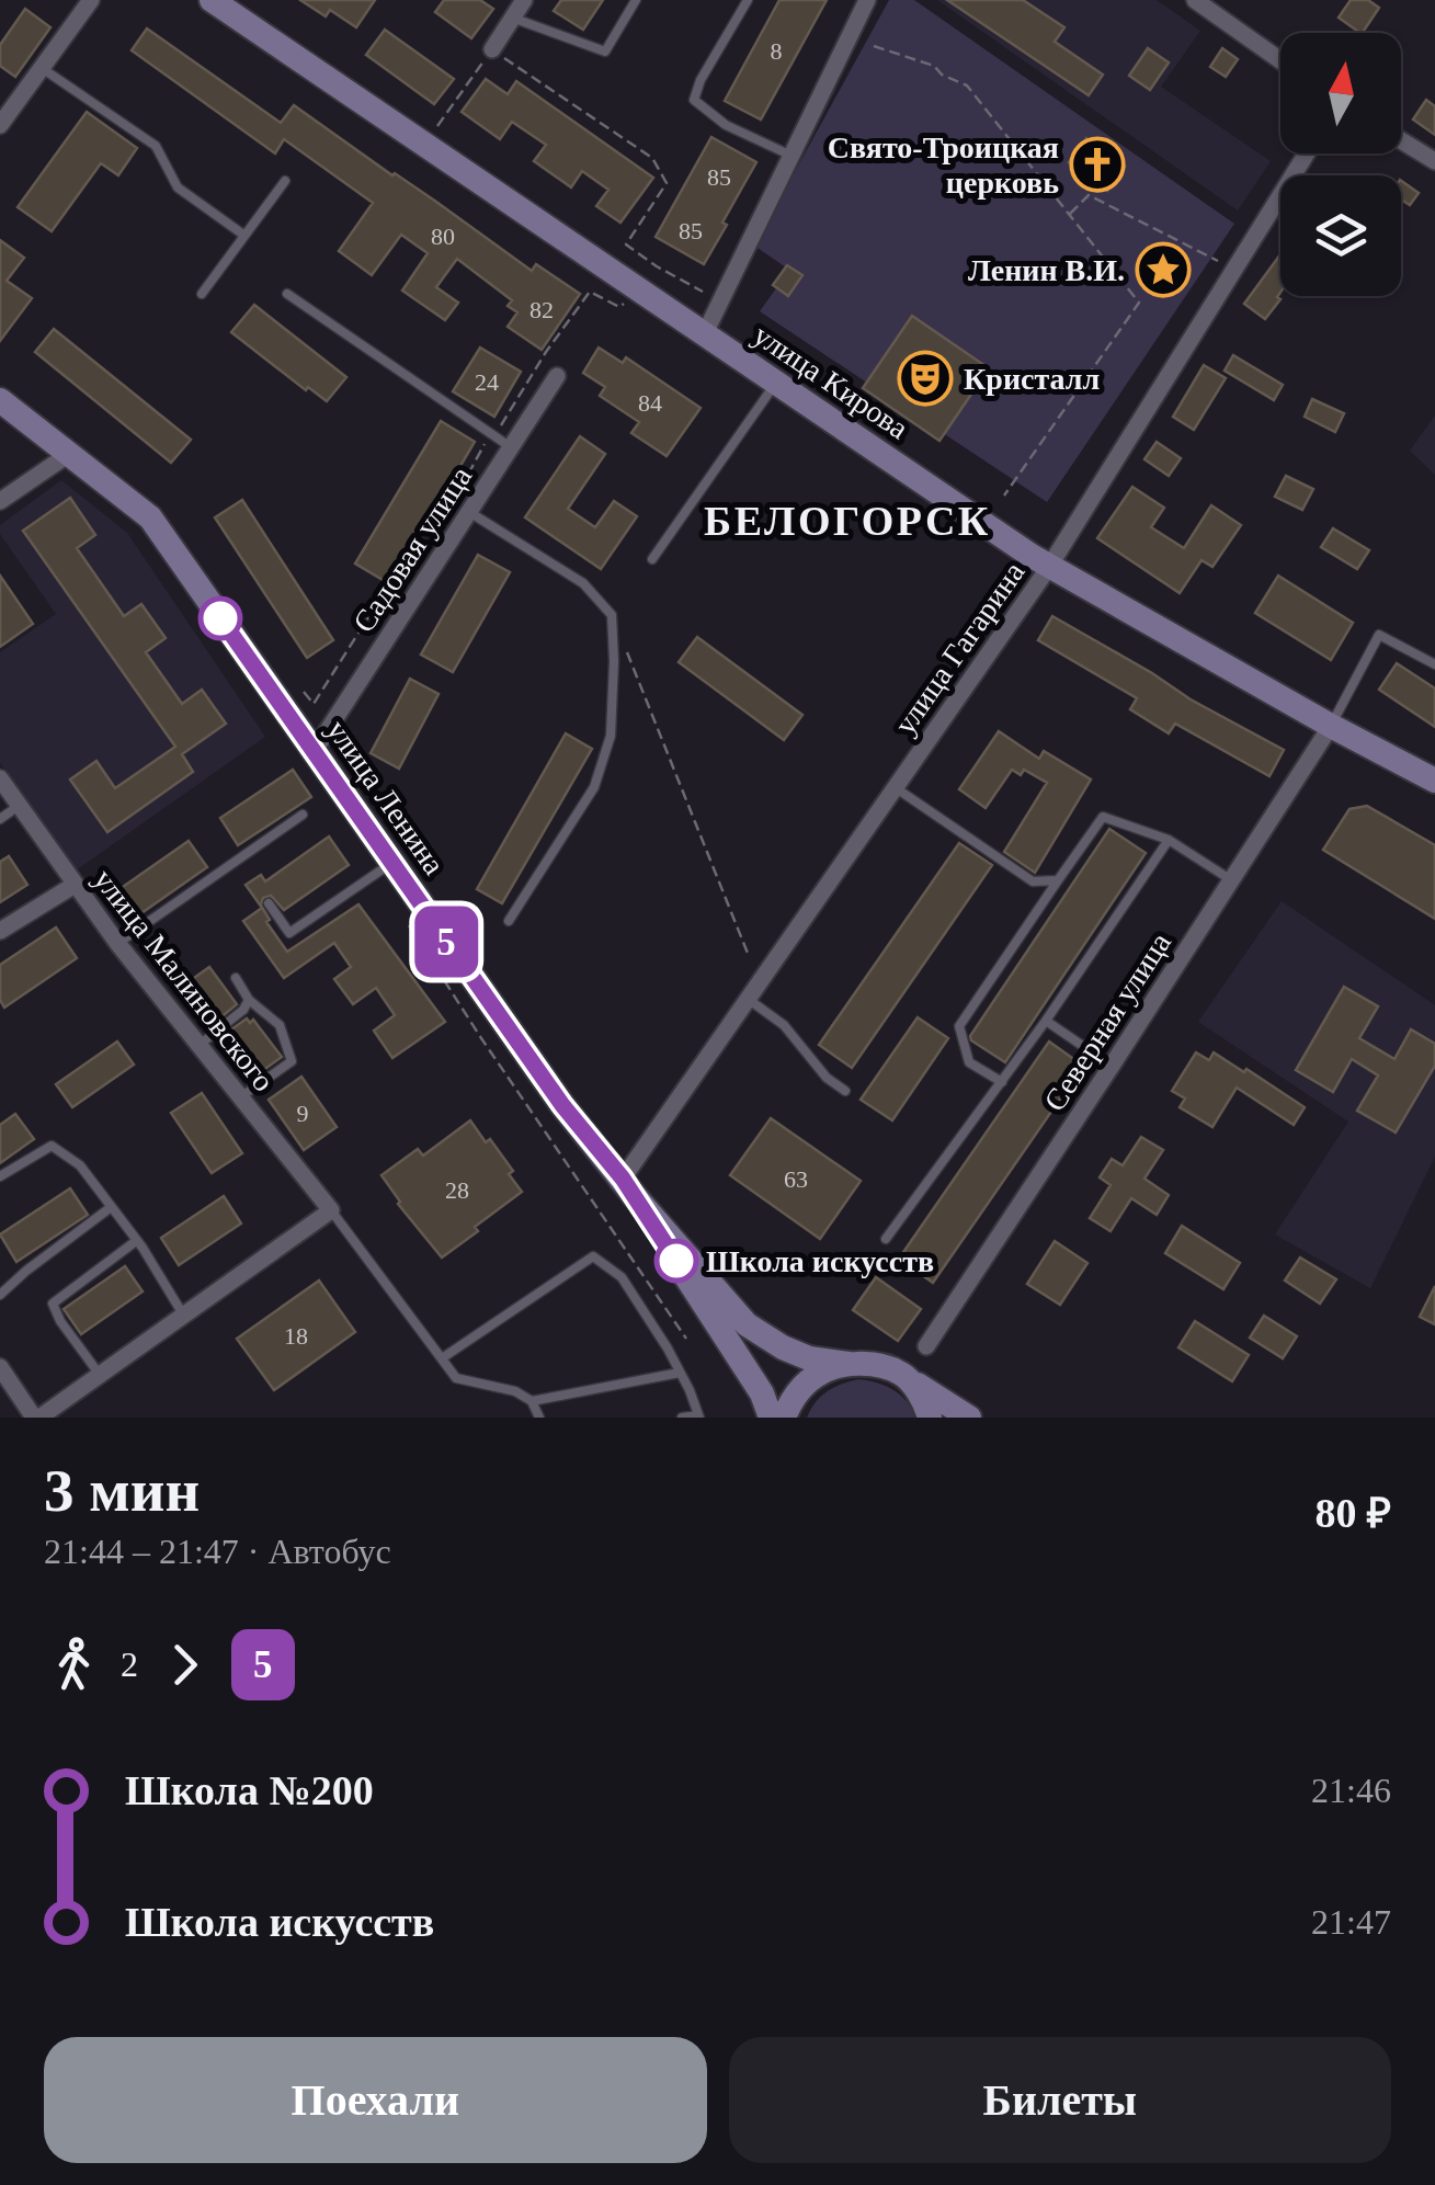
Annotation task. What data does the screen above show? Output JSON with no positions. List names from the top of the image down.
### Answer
{
  "streets": {
    "street": [
      "улица Кирова",
      "Садовая улица",
      "улица Гагарина",
      "улица Ленина",
      "улица Малиновского",
      "Северная улица"
    ]
  },
  "crossings": [
    ["улица Кирова", "улица Гагарина"],
    ["улица Кирова", "Северная улица"],
    ["Садовая улица", "улица Ленина"],
    ["улица Гагарина", "улица Ленина"]
  ],
  "districts": ["БЕЛОГОРСК"],
  "places": {
    "church": ["Свято-Троицкая церковь"],
    "place": ["Ленин В.И."],
    "theatre": ["Кристалл"],
    "other": ["Школа искусств"]
  },
  "lines": ["bus line 5"],
  "house_numbers": [
    "8",
    "85",
    "85",
    "80",
    "82",
    "24",
    "84",
    "9",
    "63",
    "28",
    "18"
  ],
  "north": "top",
  "page": {
    "on_map": "5",
    "heading": ["3 мин", "21:44 – 21:47 · Автобус", "80 ₽"],
    "legs": ["2", "5"],
    "list": [
      {
        "name": "Школа №200",
        "value": "21:46"
      },
      {
        "name": "Школа искусств",
        "value": "21:47"
      }
    ],
    "buttons": ["Поехали", "Билеты"]
  }
}
